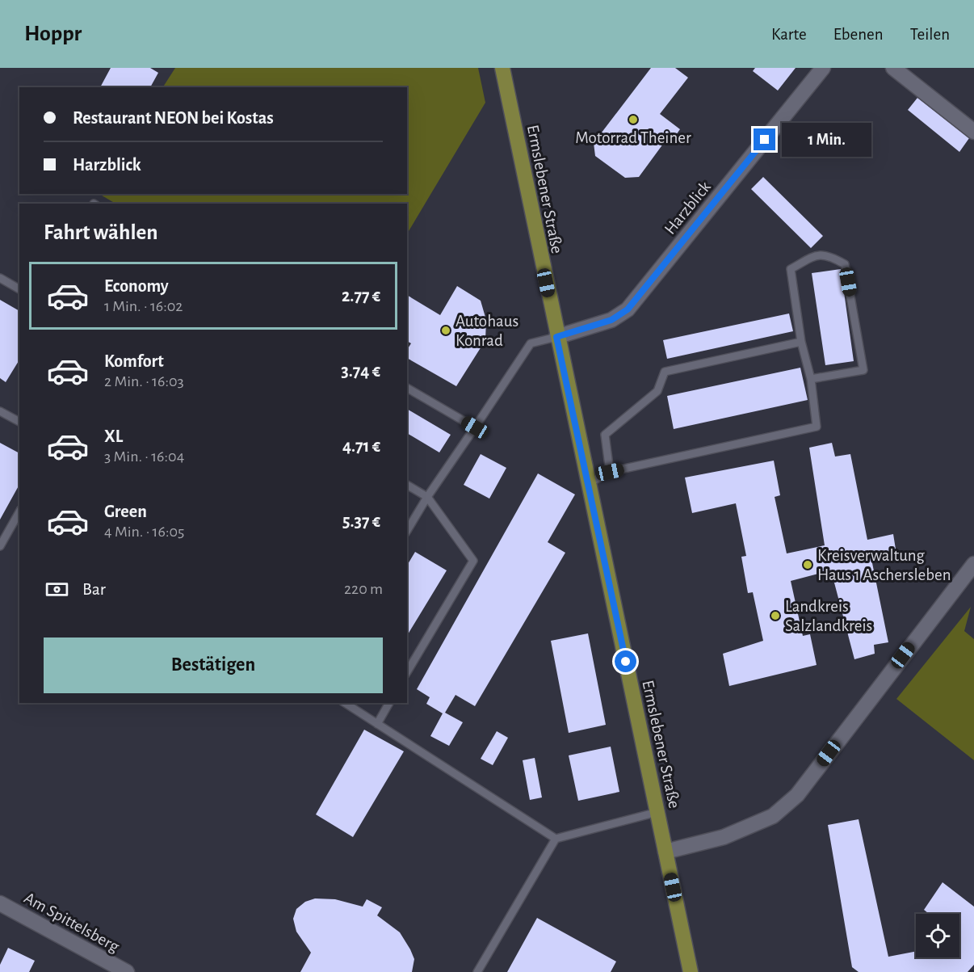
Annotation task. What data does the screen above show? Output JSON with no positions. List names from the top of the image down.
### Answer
{
  "streets": {
    "main road": ["Ermslebener Straße"],
    "street": ["Harzblick", "Am Spittelsberg"]
  },
  "crossings": [
    ["Ermslebener Straße", "Harzblick"]
  ],
  "places": [
    "Motorrad Theiner",
    "Autohaus Konrad",
    "Kreisverwaltung Haus 1 Aschersleben",
    "Landkreis Salzlandkreis"
  ],
  "page": {
    "header": "Hoppr",
    "nav": ["Karte", "Ebenen", "Teilen"],
    "banner": ["Restaurant NEON bei Kostas", "Harzblick"],
    "bubble": "1 Min.",
    "heading": "Fahrt wählen",
    "list": [
      {
        "name": "Economy",
        "note": "1 Min. · 16:02",
        "value": "2.77 €"
      },
      {
        "name": "Komfort",
        "note": "2 Min. · 16:03",
        "value": "3.74 €"
      },
      {
        "name": "XL",
        "note": "3 Min. · 16:04",
        "value": "4.71 €"
      },
      {
        "name": "Green",
        "note": "4 Min. · 16:05",
        "value": "5.37 €"
      }
    ],
    "pay": ["Bar", "220 m"],
    "buttons": "Bestätigen"
  }
}
